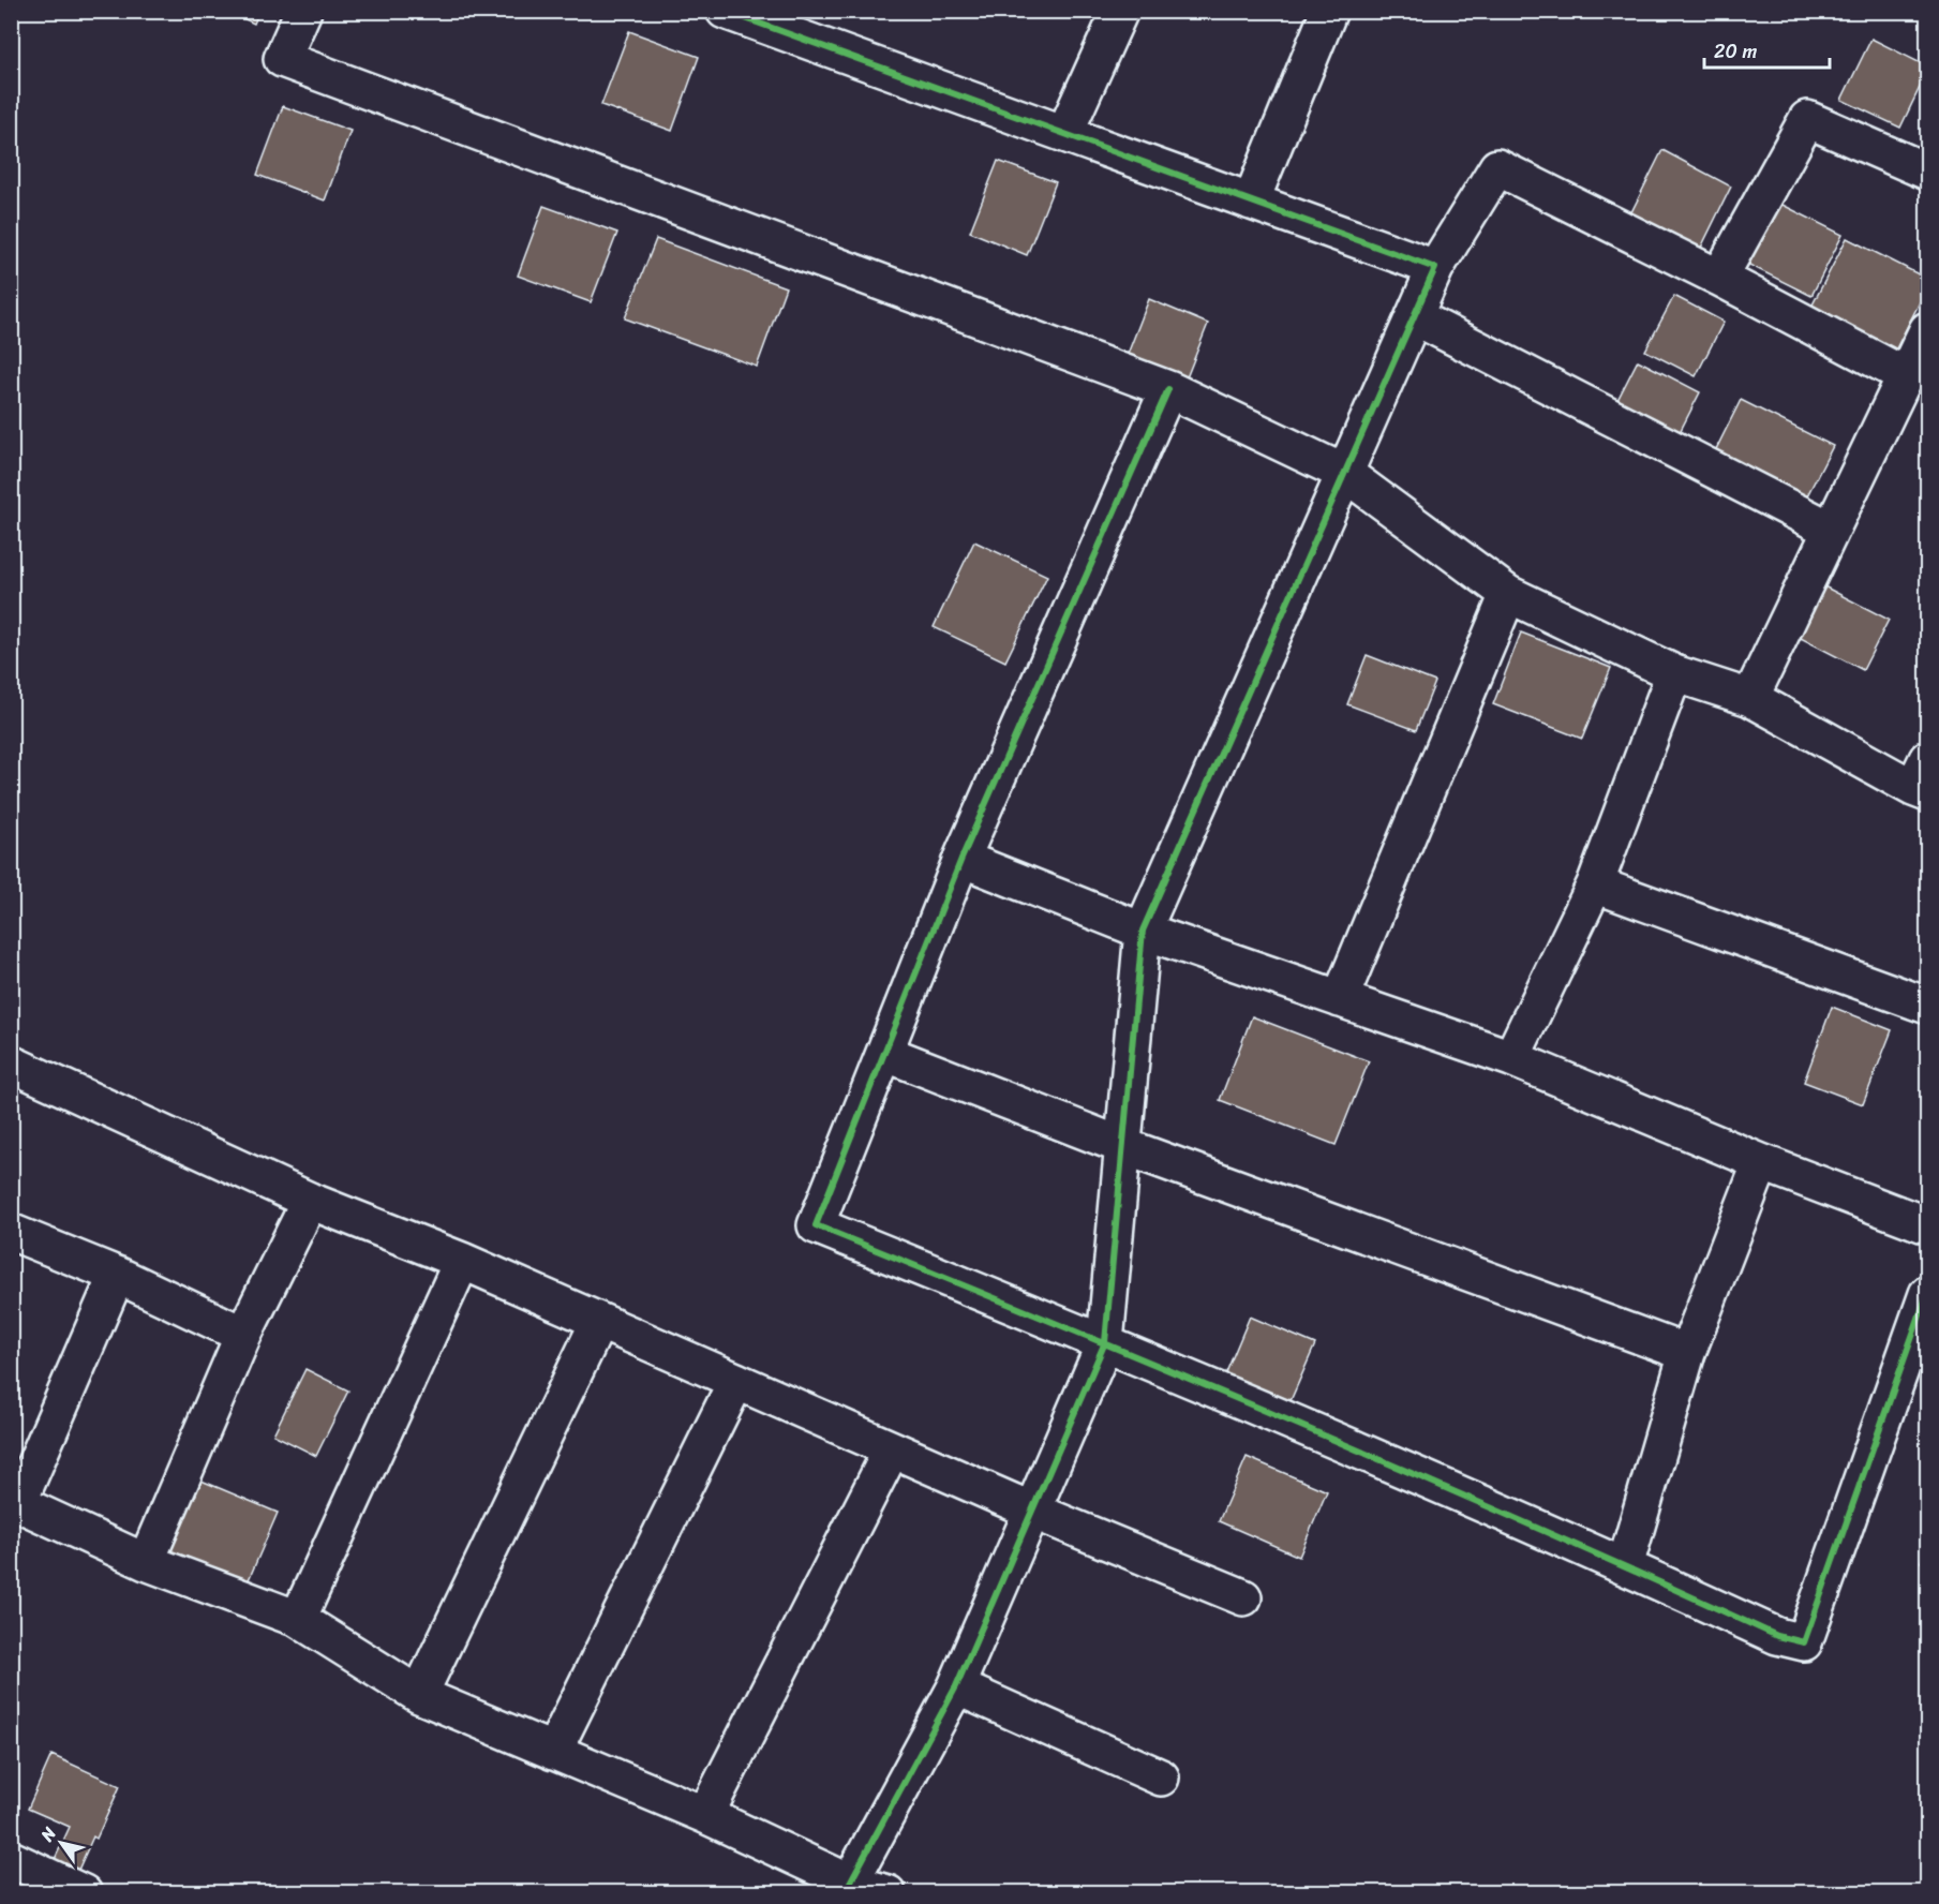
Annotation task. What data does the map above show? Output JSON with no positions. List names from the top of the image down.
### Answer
{
  "scale_bar": "20 m",
  "north": "top left"
}
